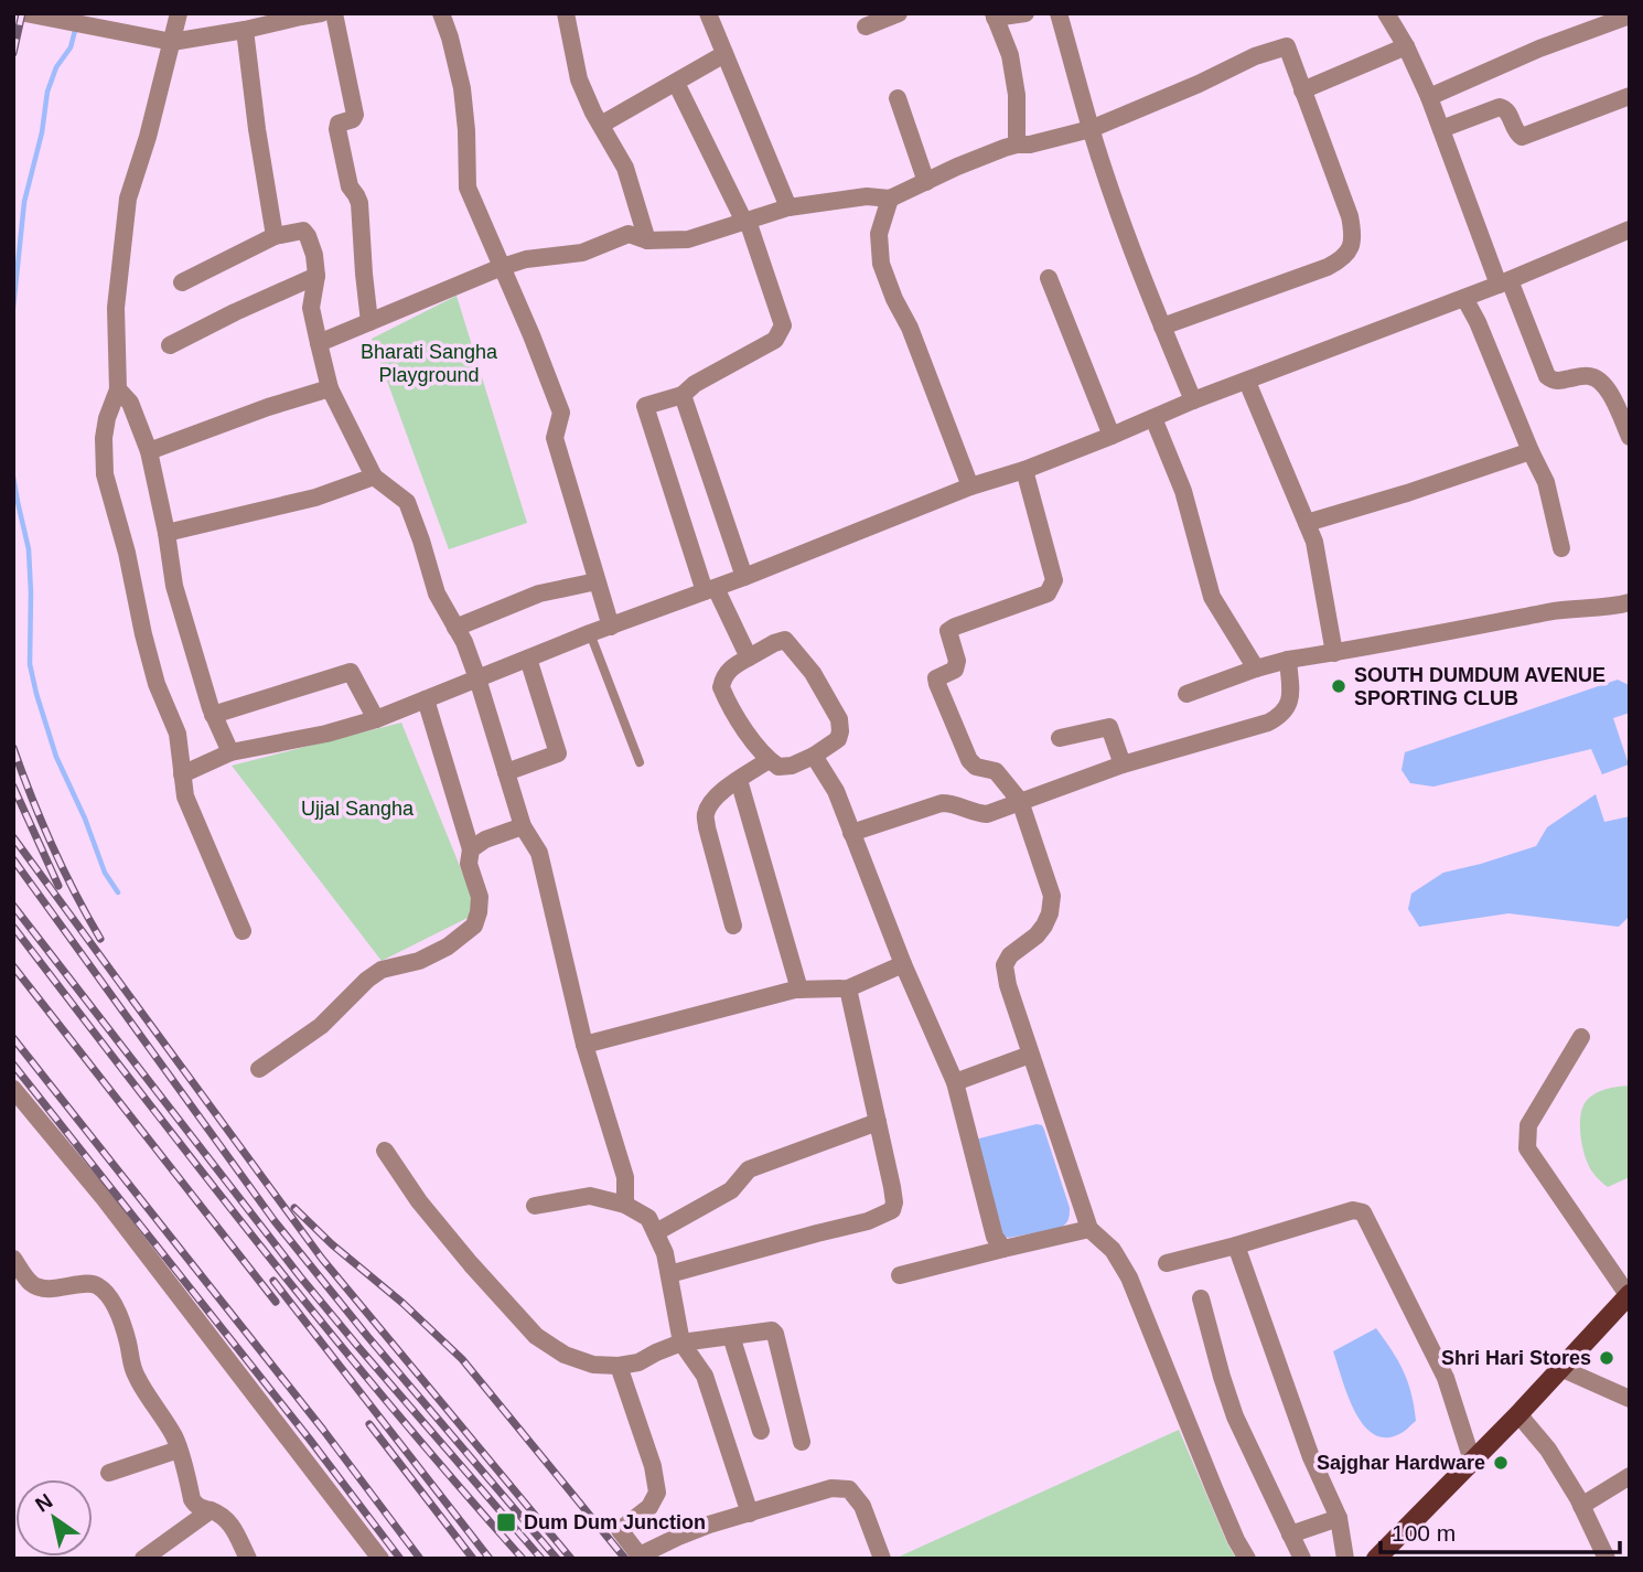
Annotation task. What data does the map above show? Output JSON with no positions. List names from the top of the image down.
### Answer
{
  "parks": ["Bharati Sangha Playground", "Ujjal Sangha"],
  "places": {
    "other": ["SOUTH DUMDUM AVENUE SPORTING CLUB", "Shri Hari Stores", "Sajghar Hardware"],
    "transit": ["Dum Dum Junction"]
  },
  "scale_bar": "100 m",
  "north": "top left"
}
